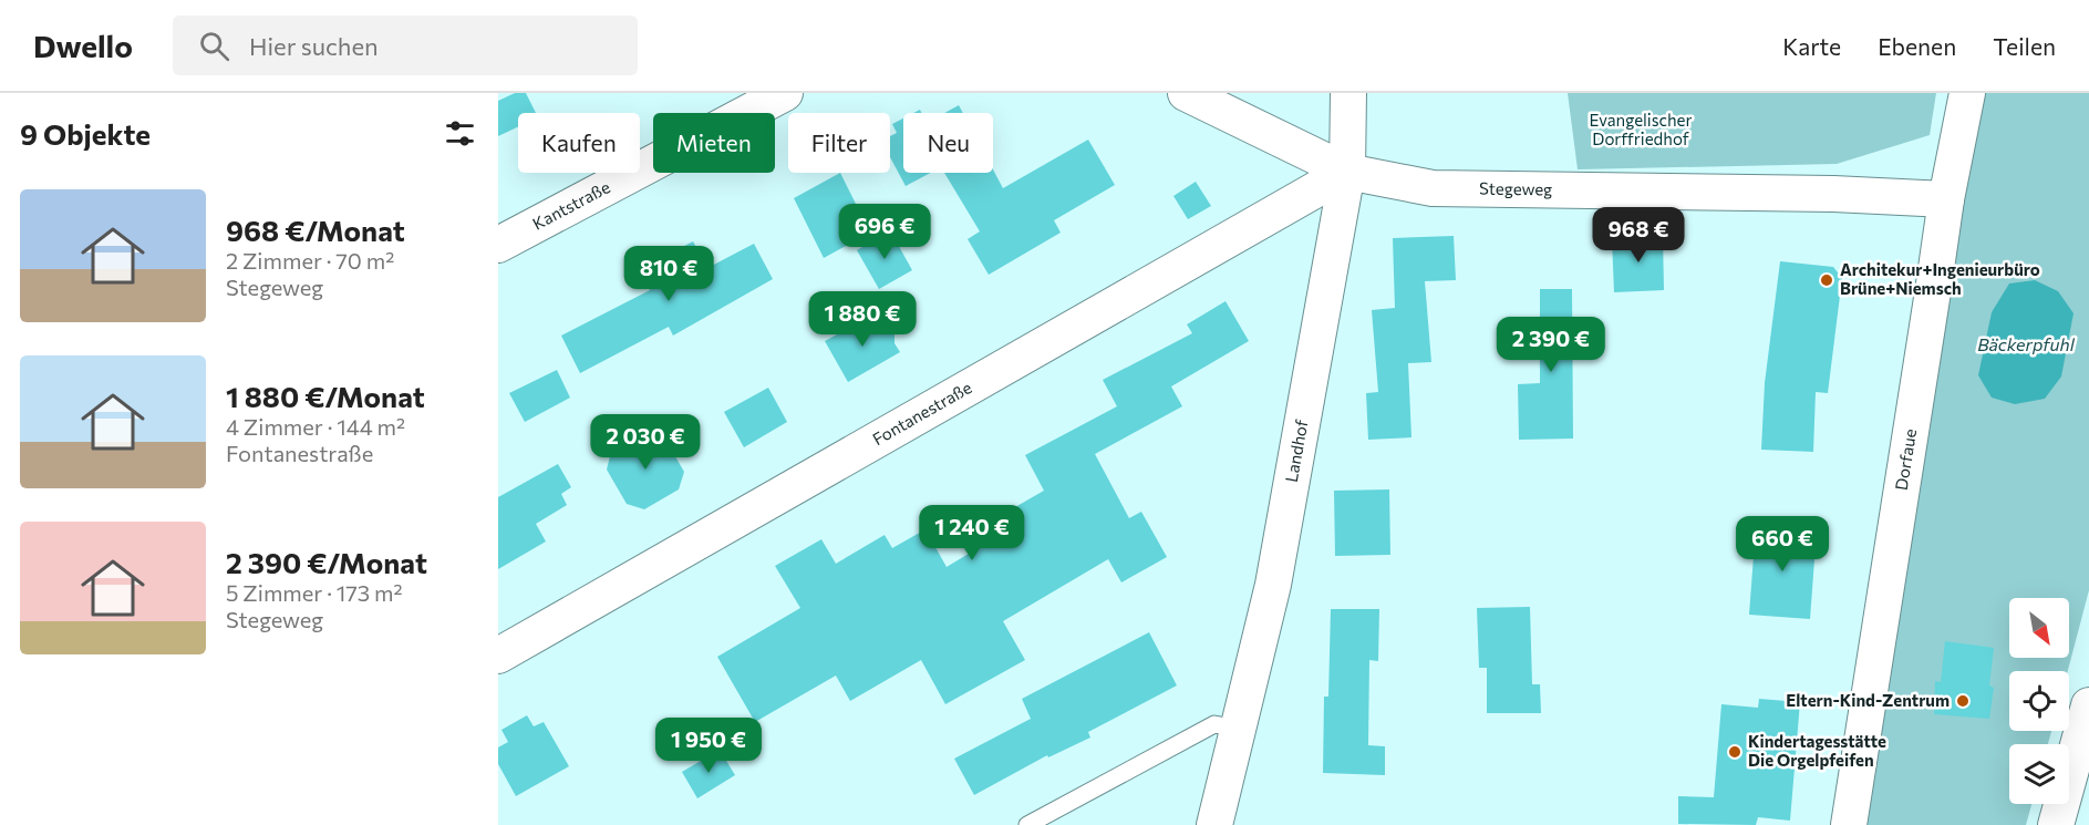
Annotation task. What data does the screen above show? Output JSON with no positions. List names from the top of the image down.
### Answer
{
  "streets": {
    "street": [
      "Stegeweg",
      "Kantstraße",
      "Fontanestraße",
      "Landhof",
      "Dorfaue"
    ]
  },
  "crossings": [
    ["Stegeweg", "Fontanestraße"],
    ["Stegeweg", "Landhof"],
    ["Stegeweg", "Dorfaue"],
    ["Fontanestraße", "Landhof"]
  ],
  "water": ["Bäckerpfuhl"],
  "parks": ["Evangelischer Dorffriedhof"],
  "places": ["Architekur+Ingenieurbüro Brüne+Niemsch", "Eltern-Kind-Zentrum", "Kindertagesstätte Die Orgelpfeifen"],
  "north": "bottom right",
  "page": {
    "header": "Dwello",
    "search": "Hier suchen",
    "nav": ["Karte", "Ebenen", "Teilen"],
    "heading": "9 Objekte",
    "chip": [
      "Kaufen",
      "Mieten",
      "Filter",
      "Neu"
    ],
    "list": [
      {
        "name": "968 €/Monat",
        "note": "2 Zimmer · 70 m² · Stegeweg"
      },
      {
        "name": "1 880 €/Monat",
        "note": "4 Zimmer · 144 m² · Fontanestraße"
      },
      {
        "name": "2 390 €/Monat",
        "note": "5 Zimmer · 173 m² · Stegeweg"
      }
    ],
    "price": [
      "696 €",
      "968 €",
      "810 €",
      "1 880 €",
      "2 390 €",
      "2 030 €",
      "1 240 €",
      "660 €",
      "1 950 €"
    ]
  }
}
